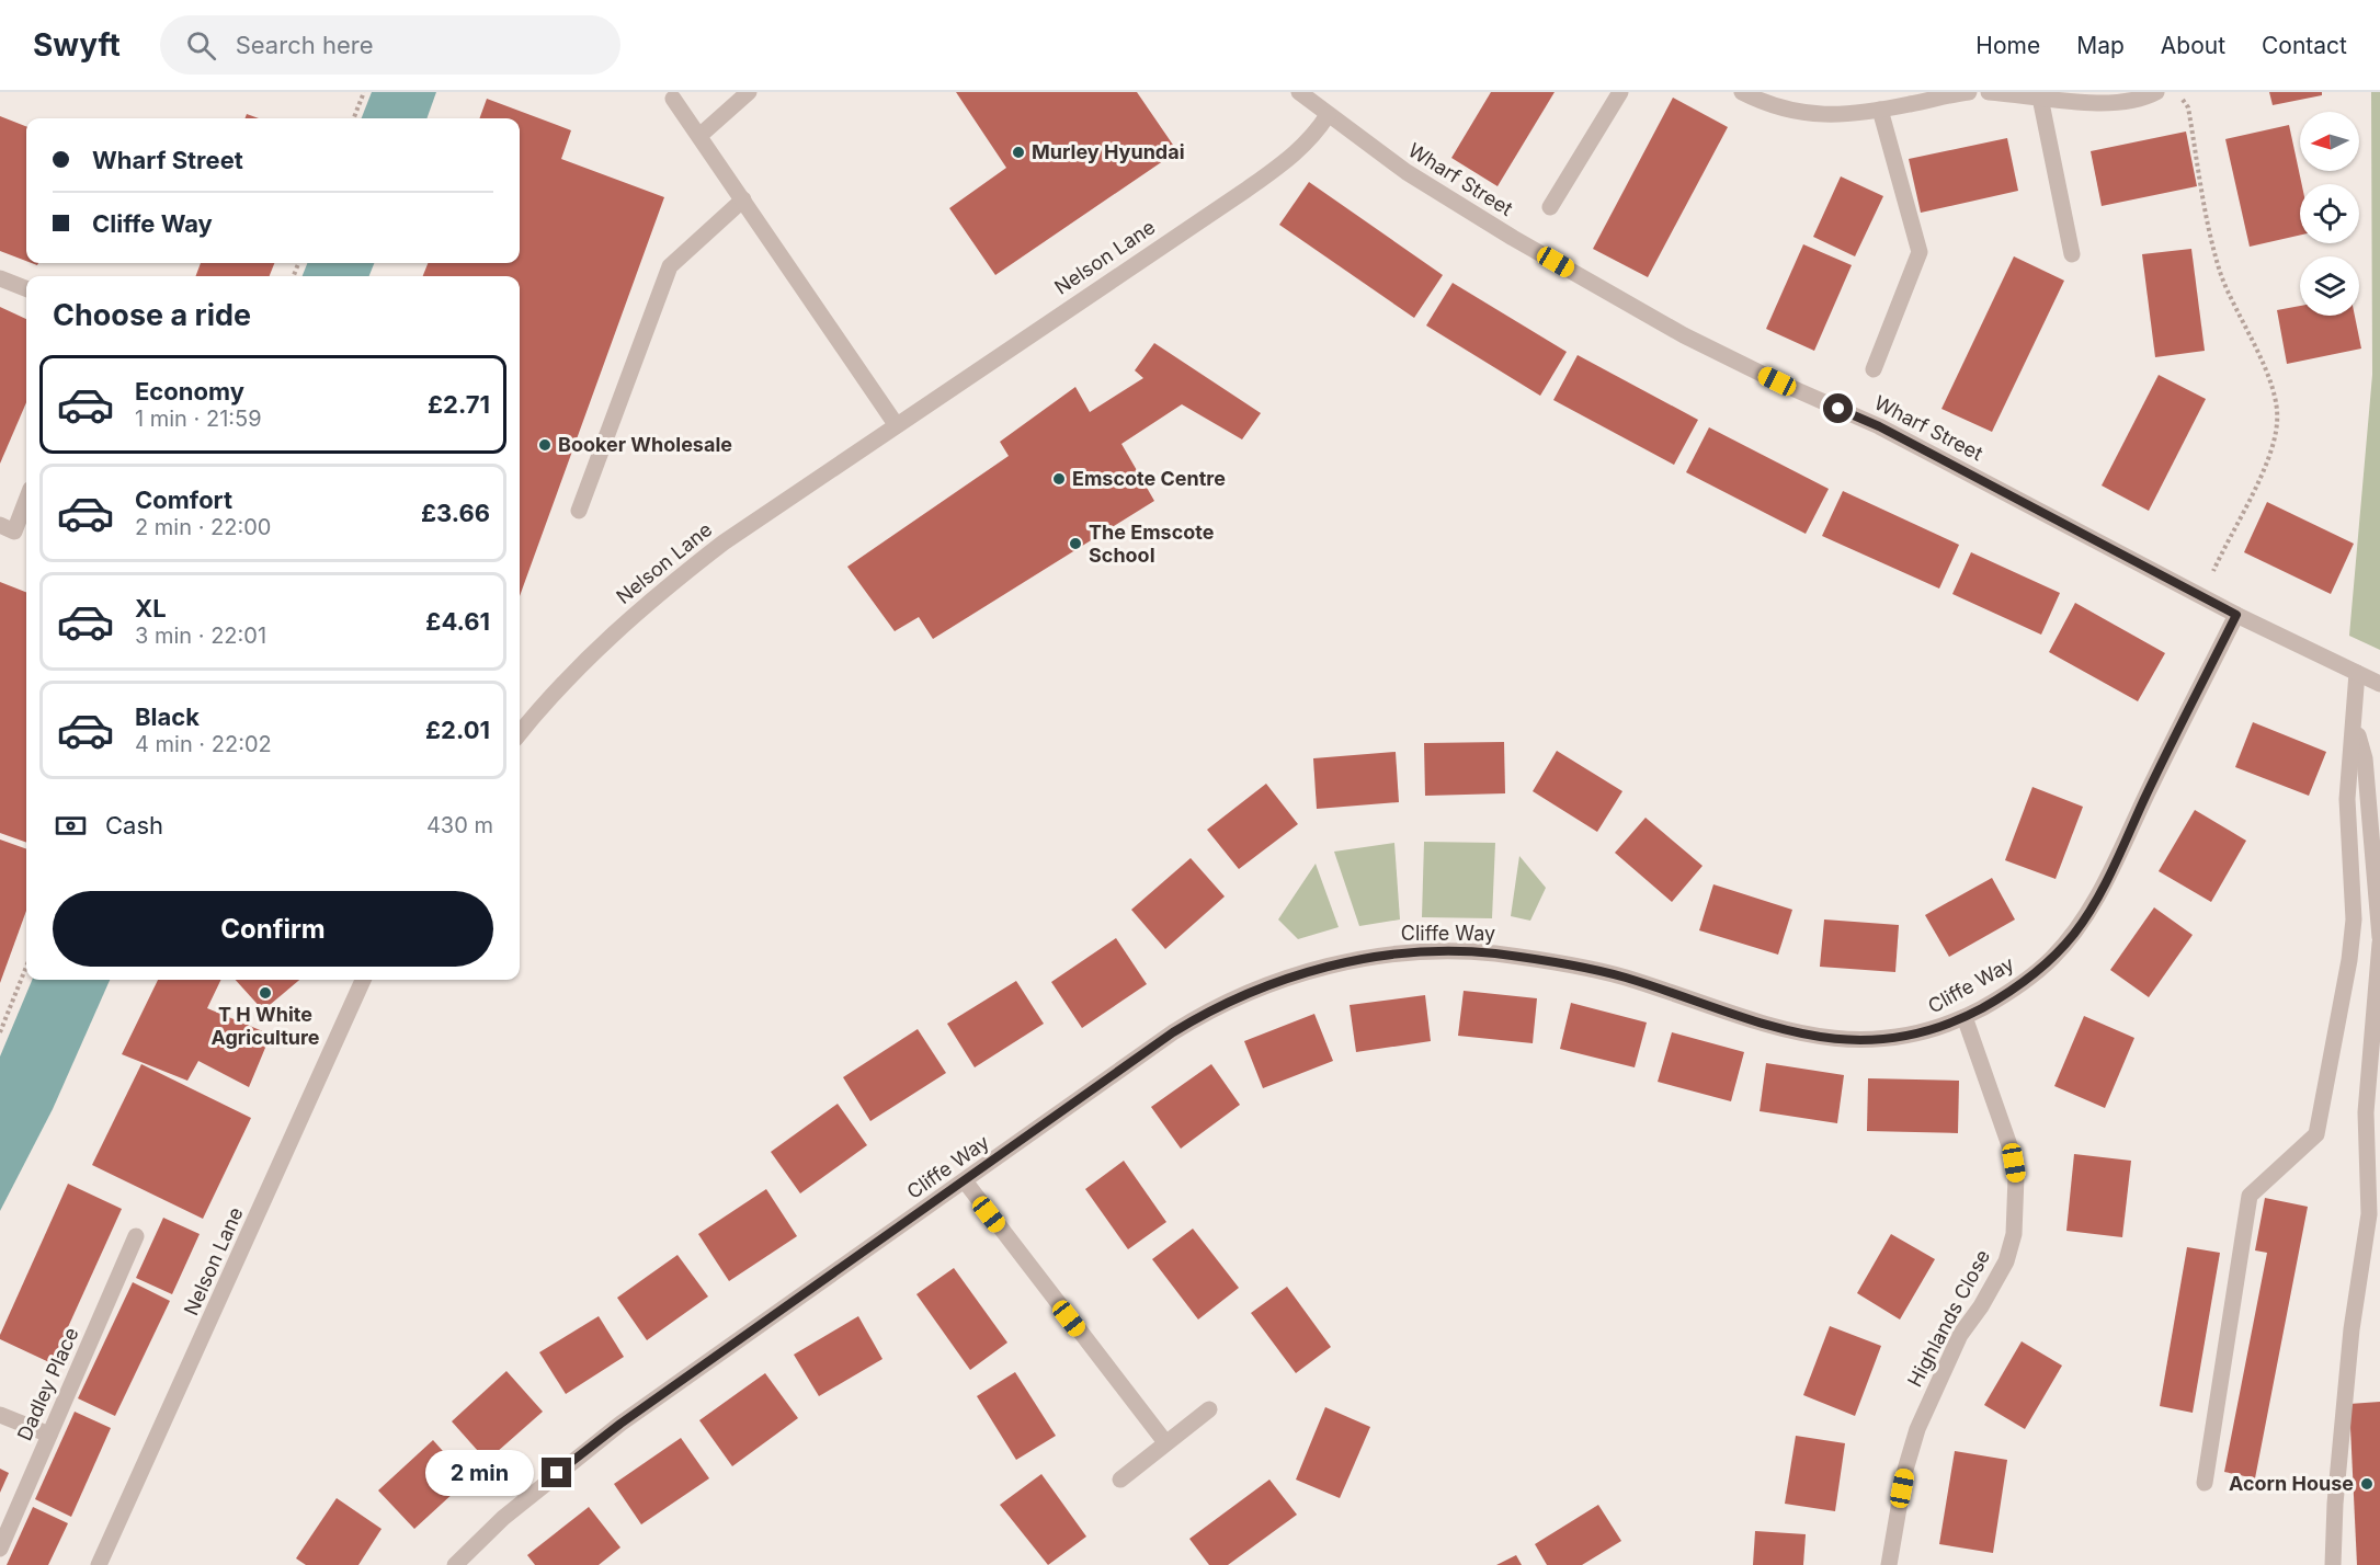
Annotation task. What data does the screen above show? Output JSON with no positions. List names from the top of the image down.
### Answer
{
  "streets": {
    "street": [
      "Wharf Street",
      "Nelson Lane",
      "Cliffe Way",
      "Highlands Close",
      "Dadley Place"
    ]
  },
  "crossings": [
    ["Wharf Street", "Nelson Lane"],
    ["Wharf Street", "Cliffe Way"],
    ["Cliffe Way", "Highlands Close"]
  ],
  "places": [
    "Murley Hyundai",
    "Booker Wholesale",
    "Emscote Centre",
    "The Emscote School",
    "T H White Agriculture",
    "Acorn House"
  ],
  "north": "left",
  "page": {
    "header": "Swyft",
    "search": "Search here",
    "nav": [
      "Home",
      "Map",
      "About",
      "Contact"
    ],
    "banner": ["Wharf Street", "Cliffe Way"],
    "heading": "Choose a ride",
    "list": [
      {
        "name": "Economy",
        "note": "1 min · 21:59",
        "value": "£2.71"
      },
      {
        "name": "Comfort",
        "note": "2 min · 22:00",
        "value": "£3.66"
      },
      {
        "name": "XL",
        "note": "3 min · 22:01",
        "value": "£4.61"
      },
      {
        "name": "Black",
        "note": "4 min · 22:02",
        "value": "£2.01"
      }
    ],
    "pay": ["Cash", "430 m"],
    "buttons": "Confirm",
    "bubble": "2 min"
  }
}
